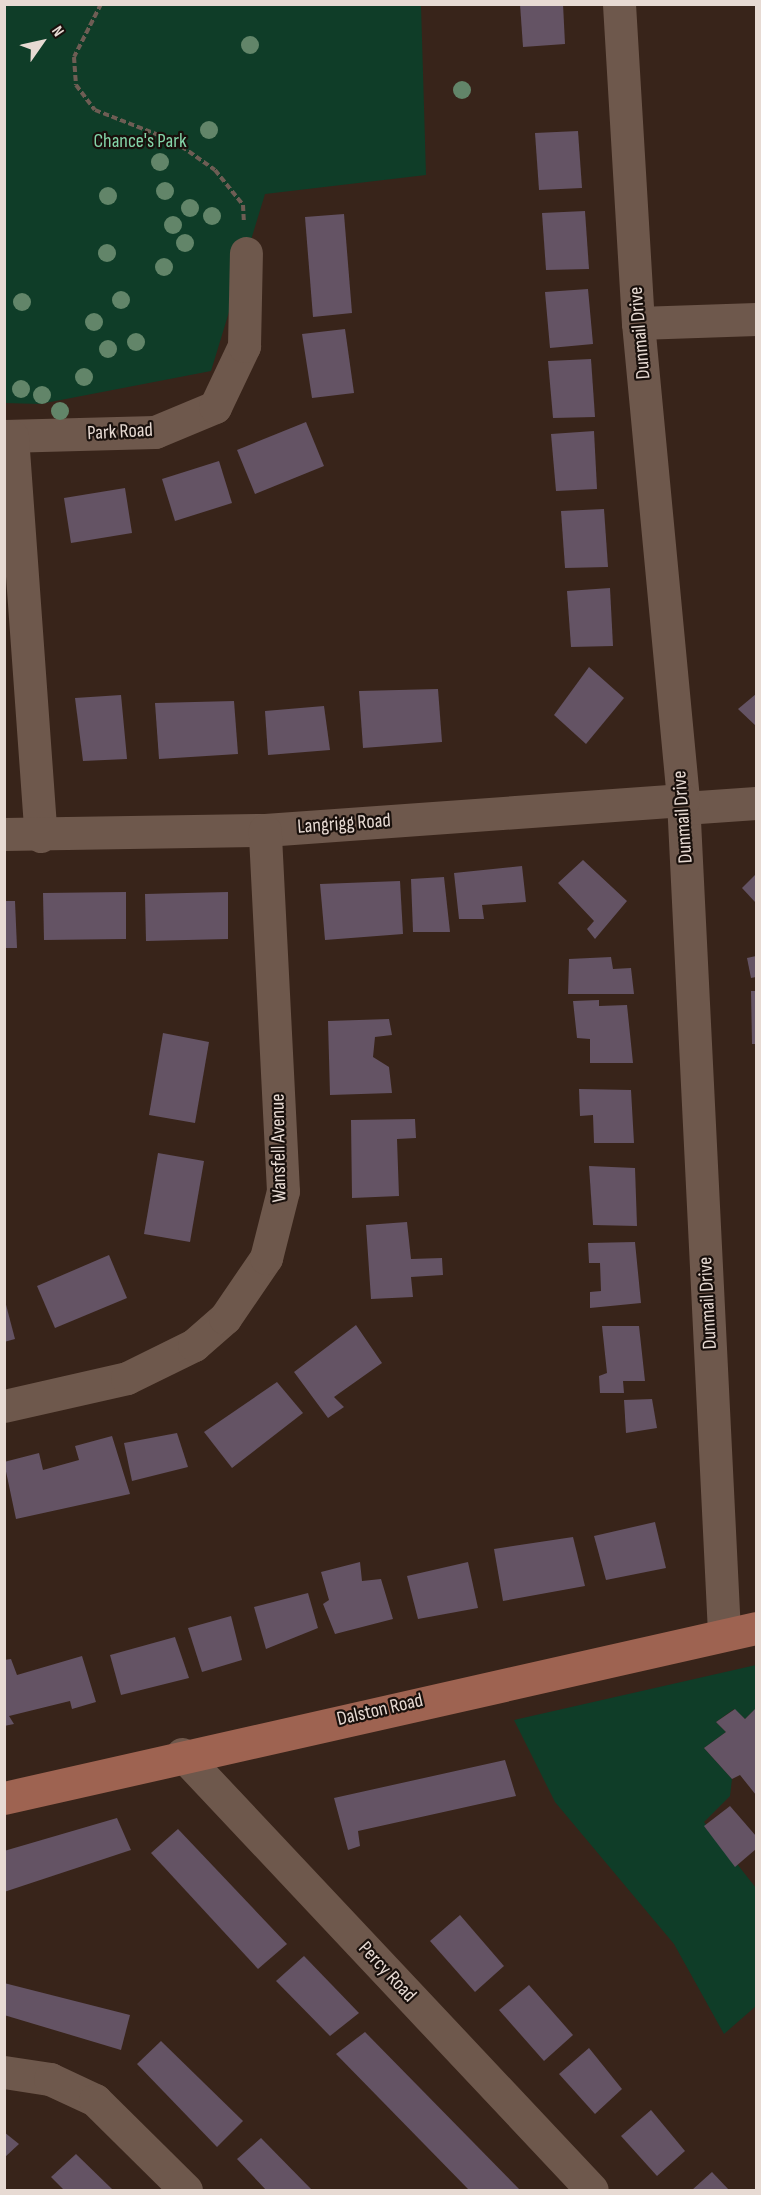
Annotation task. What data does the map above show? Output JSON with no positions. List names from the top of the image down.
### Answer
{
  "streets": {
    "main road": ["Dalston Road"],
    "street": [
      "Dunmail Drive",
      "Park Road",
      "Langrigg Road",
      "Wansfell Avenue",
      "Percy Road"
    ]
  },
  "crossings": [
    ["Dunmail Drive", "Langrigg Road"],
    ["Dunmail Drive", "Dalston Road"],
    ["Langrigg Road", "Wansfell Avenue"],
    ["Dalston Road", "Percy Road"]
  ],
  "parks": ["Chance's Park"],
  "north": "top right"
}
